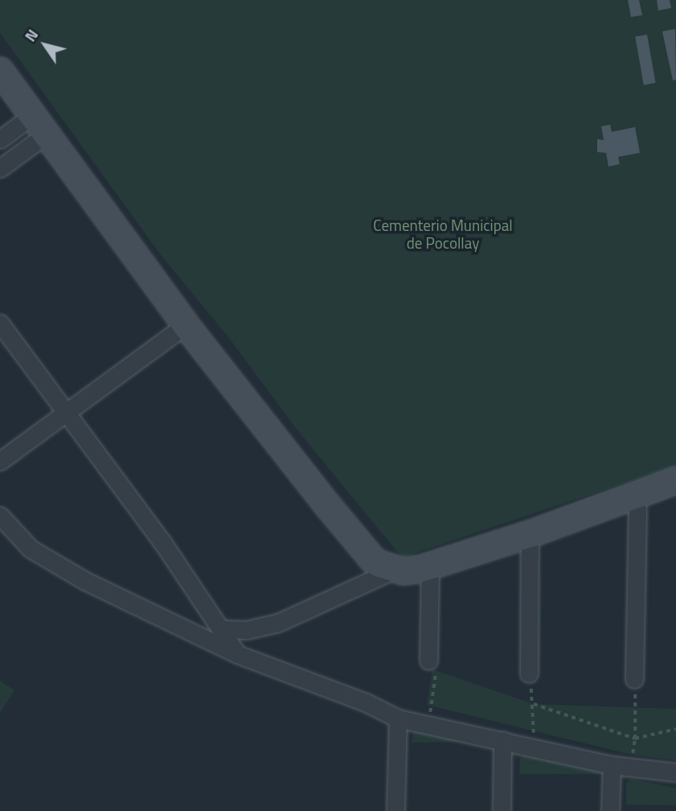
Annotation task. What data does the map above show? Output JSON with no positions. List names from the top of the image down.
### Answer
{
  "parks": ["Cementerio Municipal de Pocollay"],
  "north": "top left"
}
